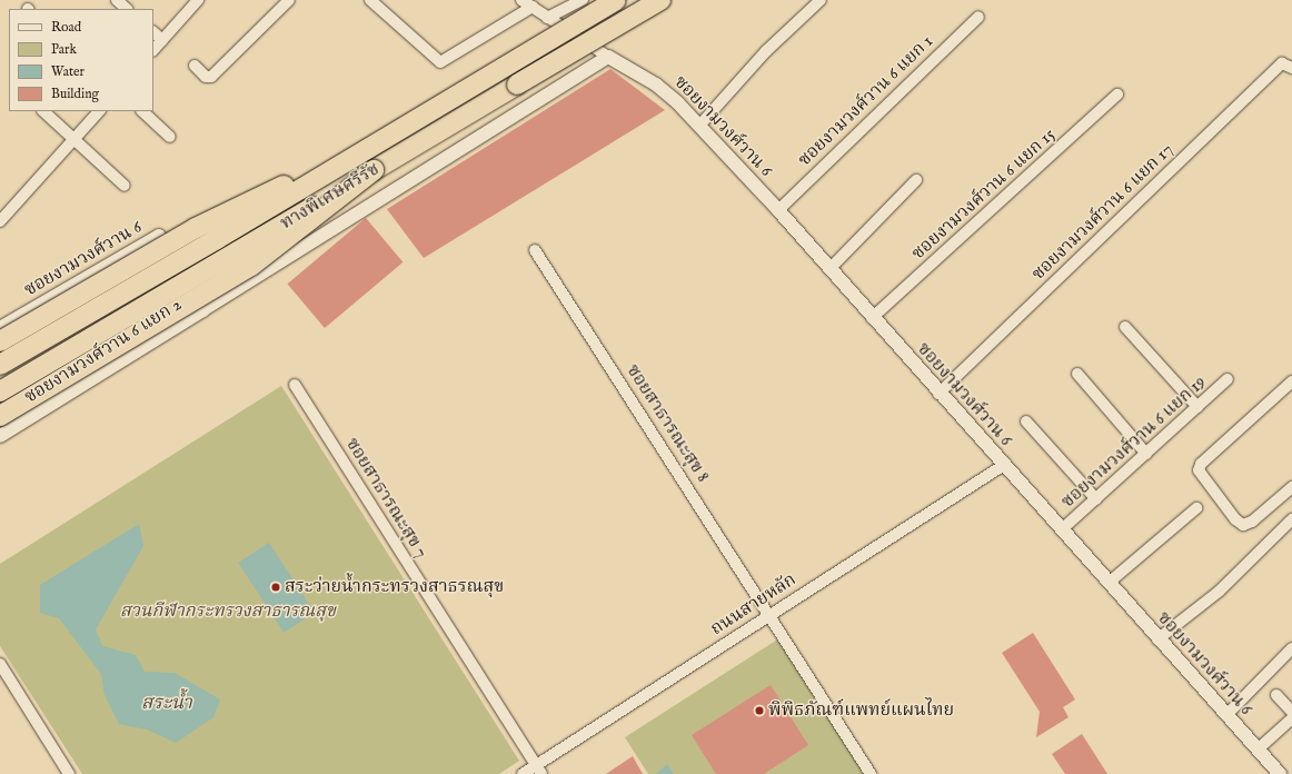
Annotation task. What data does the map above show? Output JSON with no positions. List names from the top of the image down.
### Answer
{
  "streets": {
    "highway": ["ทางพิเศษศรีรัช"],
    "street": [
      "ซอยงามวงศ์วาน 6 แยก 1",
      "ซอยงามวงศ์วาน 6",
      "ซอยงามวงศ์วาน 6 แยก 15",
      "ซอยงามวงศ์วาน 6 แยก 17",
      "ซอยงามวงศ์วาน 6 แยก 2",
      "ซอยสาธารณะสุข 8",
      "ซอยงามวงศ์วาน 6 แยก 19",
      "ซอยสาธารณะสุข 7",
      "ถนนสายหลัก"
    ]
  },
  "crossings": [
    ["ซอยงามวงศ์วาน 6 แยก 1", "ซอยงามวงศ์วาน 6"],
    ["ซอยงามวงศ์วาน 6", "ซอยงามวงศ์วาน 6 แยก 15"],
    ["ซอยงามวงศ์วาน 6", "ซอยงามวงศ์วาน 6 แยก 17"],
    ["ซอยงามวงศ์วาน 6", "ซอยงามวงศ์วาน 6 แยก 2"],
    ["ซอยงามวงศ์วาน 6", "ซอยงามวงศ์วาน 6 แยก 19"],
    ["ซอยงามวงศ์วาน 6", "ถนนสายหลัก"],
    ["ซอยสาธารณะสุข 8", "ถนนสายหลัก"],
    ["ซอยสาธารณะสุข 7", "ถนนสายหลัก"]
  ],
  "water": ["สระน้ำ"],
  "parks": ["สวนกีฬากระทรวงสาธารณสุข"],
  "places": ["สระว่ายน้ำกระทรวงสาธรณสุข", "พิพิธภัณฑ์แพทย์แผนไทย"],
  "legend": [
    "Road",
    "Park",
    "Water",
    "Building"
  ]
}
